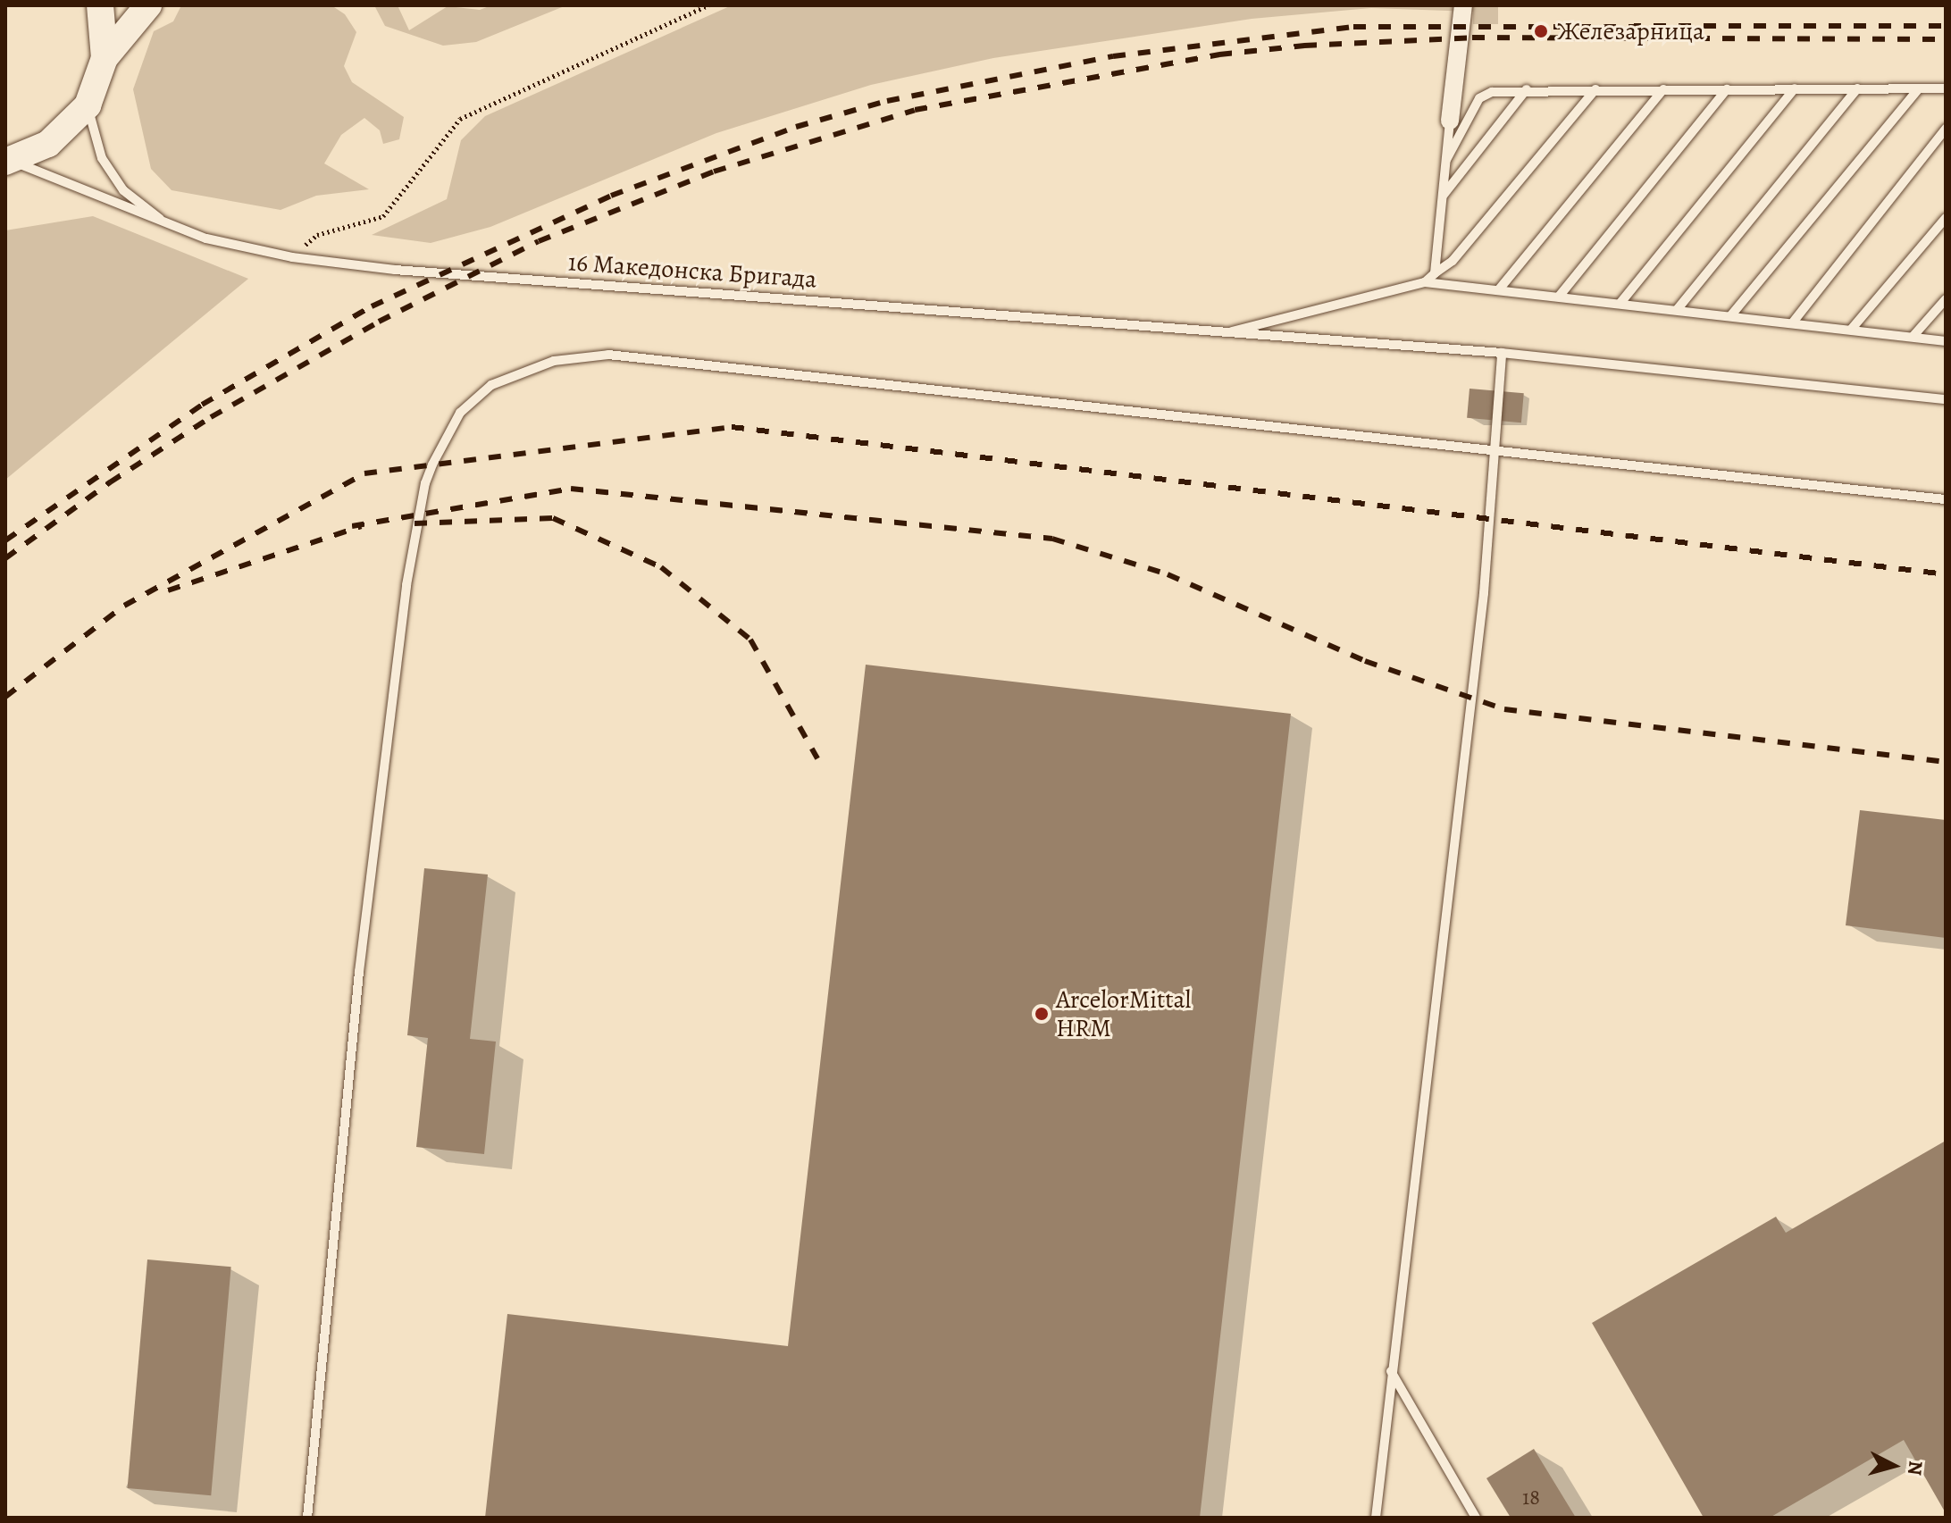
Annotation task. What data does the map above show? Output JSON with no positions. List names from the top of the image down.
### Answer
{
  "streets": {
    "lane": ["16 Македонска Бригада"]
  },
  "places": ["Железарница", "ArcelorMittal HRM"],
  "house_numbers": ["18"],
  "north": "right"
}
